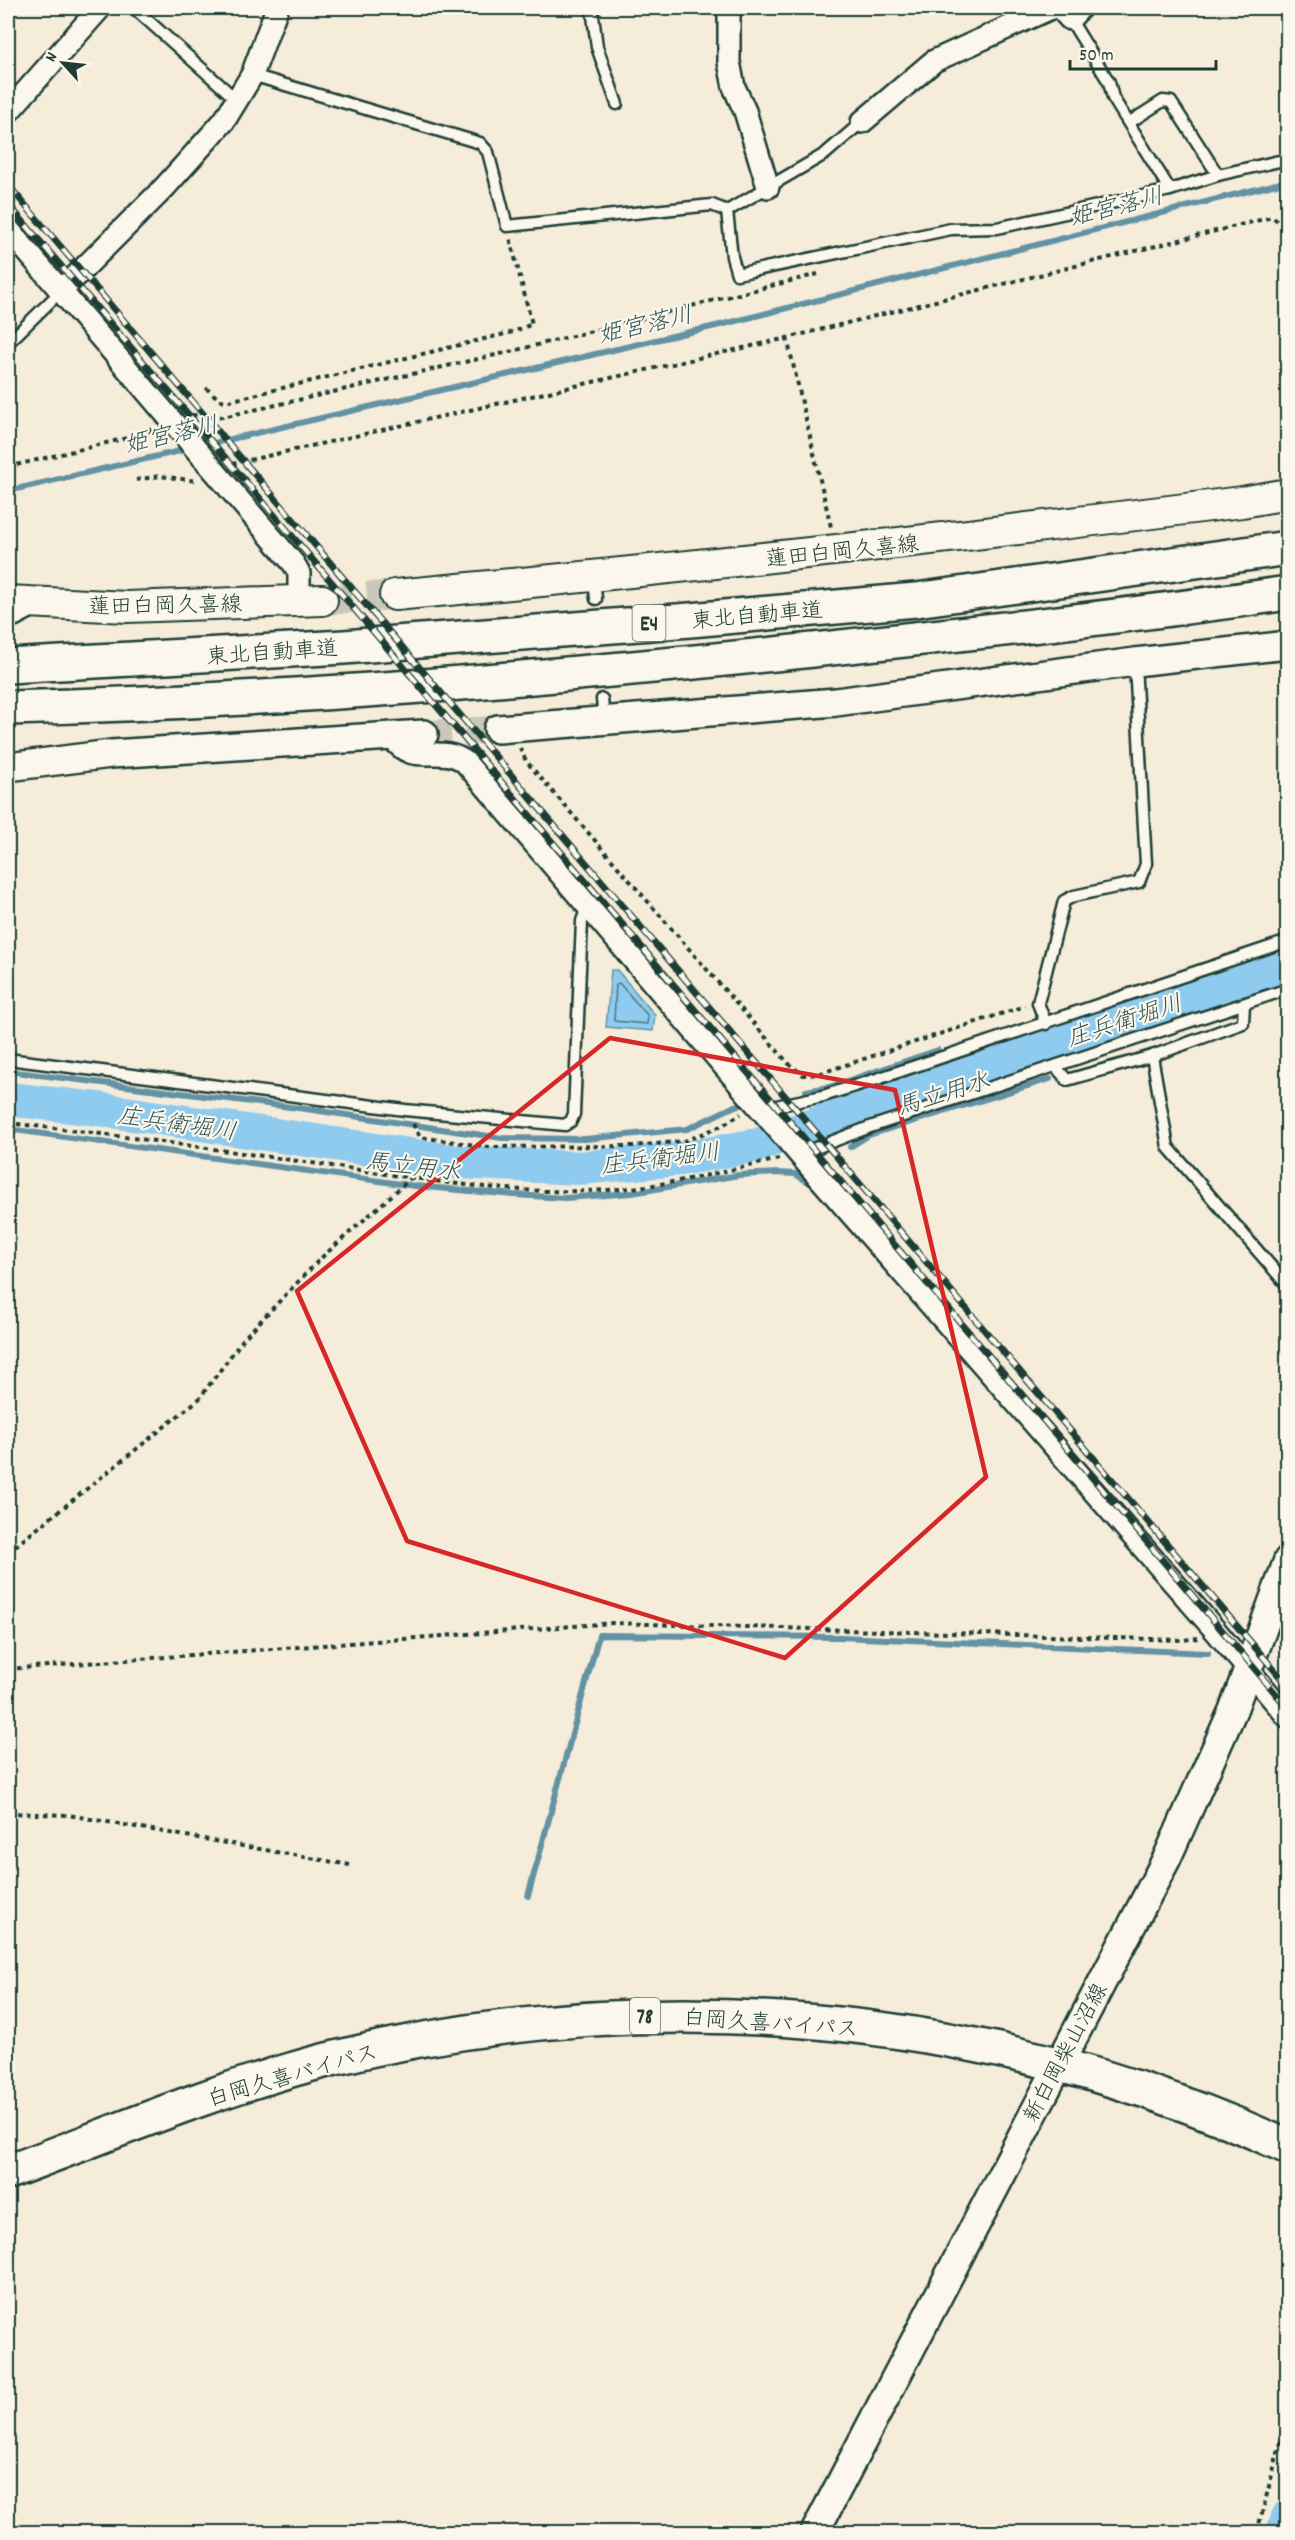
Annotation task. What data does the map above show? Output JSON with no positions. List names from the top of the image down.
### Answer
{
  "streets": {
    "main road": [
      "蓮田白岡久喜線",
      "東北自動車道",
      "E4",
      "78",
      "白岡久喜バイパス"
    ],
    "street": ["新白岡柴山沼線"]
  },
  "crossings": [
    ["白岡久喜バイパス", "新白岡柴山沼線"]
  ],
  "water": ["姫宮落川", "庄兵衛堀川", "馬立用水"],
  "scale_bar": "50 m",
  "north": "top left"
}
